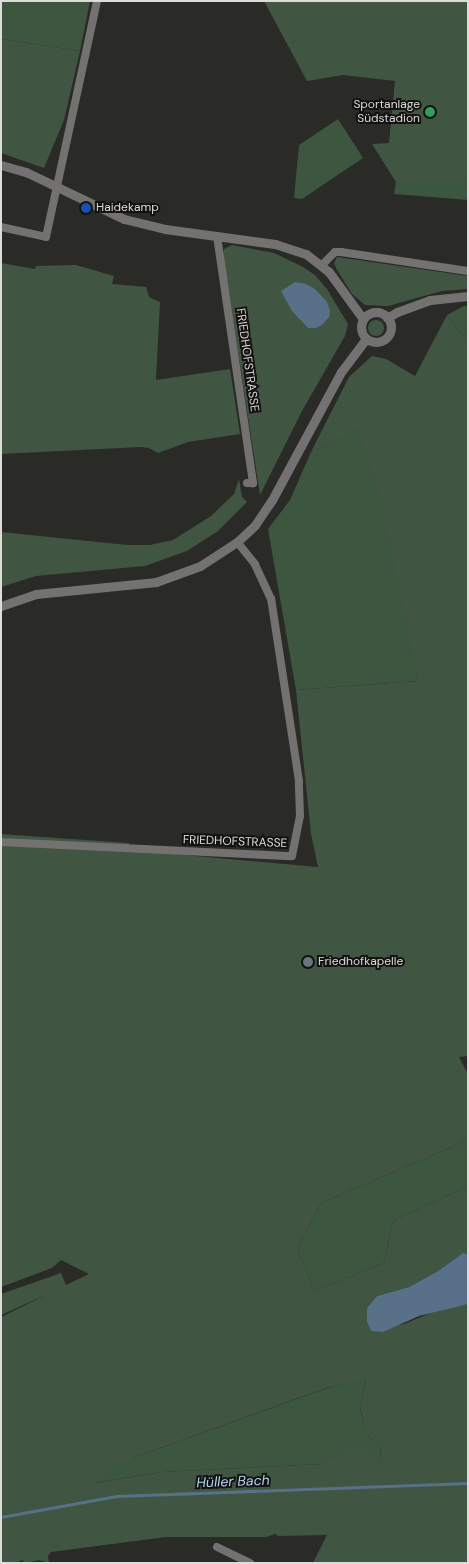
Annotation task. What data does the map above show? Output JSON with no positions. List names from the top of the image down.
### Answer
{
  "streets": {
    "street": ["FRIEDHOFSTRASSE"]
  },
  "water": ["Hüller Bach"],
  "places": ["Sportanlage Südstadion", "Haidekamp", "Friedhofkapelle"]
}
